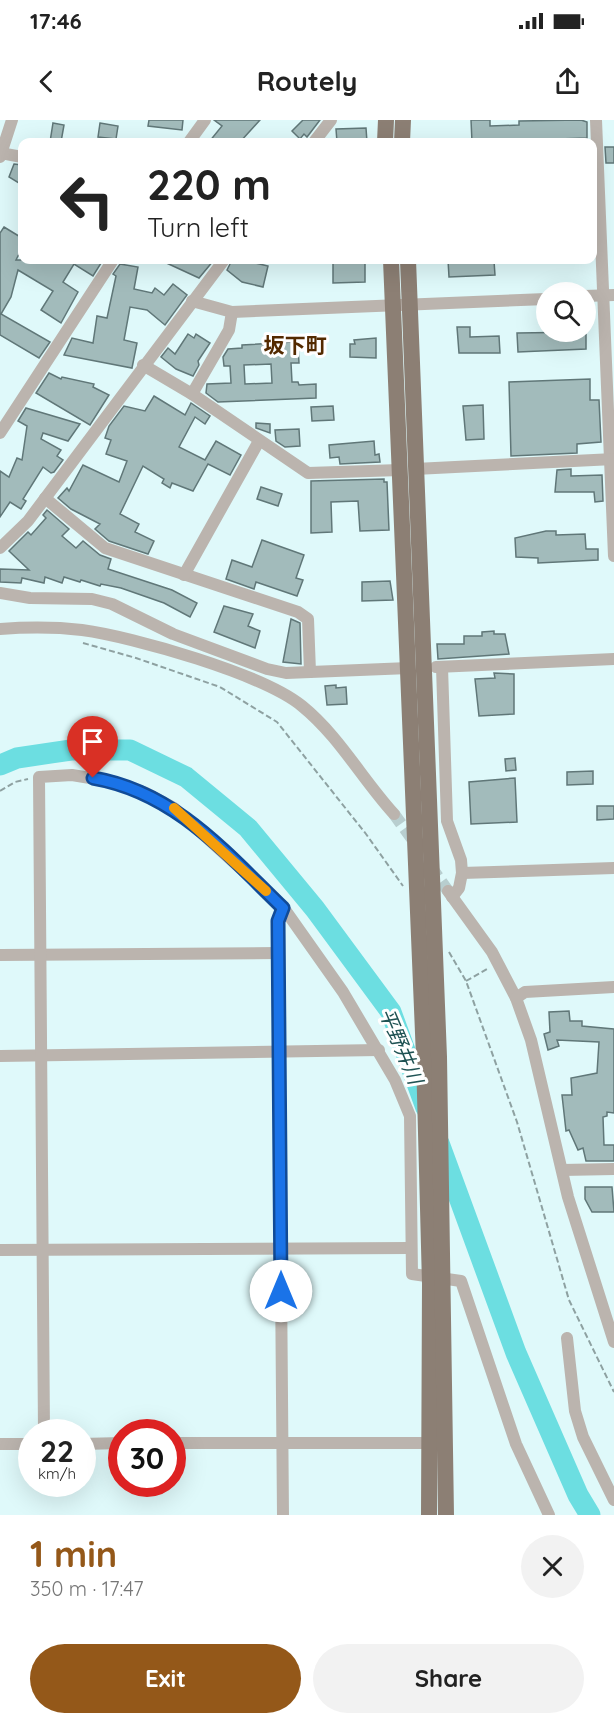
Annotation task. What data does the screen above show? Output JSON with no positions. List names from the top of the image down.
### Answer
{
  "districts": ["坂下町"],
  "water": ["平野井川"],
  "page": {
    "status": "17:46",
    "header": "Routely",
    "turn": ["220 m", "Turn left"],
    "speed": "22 km/h",
    "limit": "30",
    "heading": ["1 min", "350 m · 17:47"],
    "buttons": ["Exit", "Share"]
  }
}
